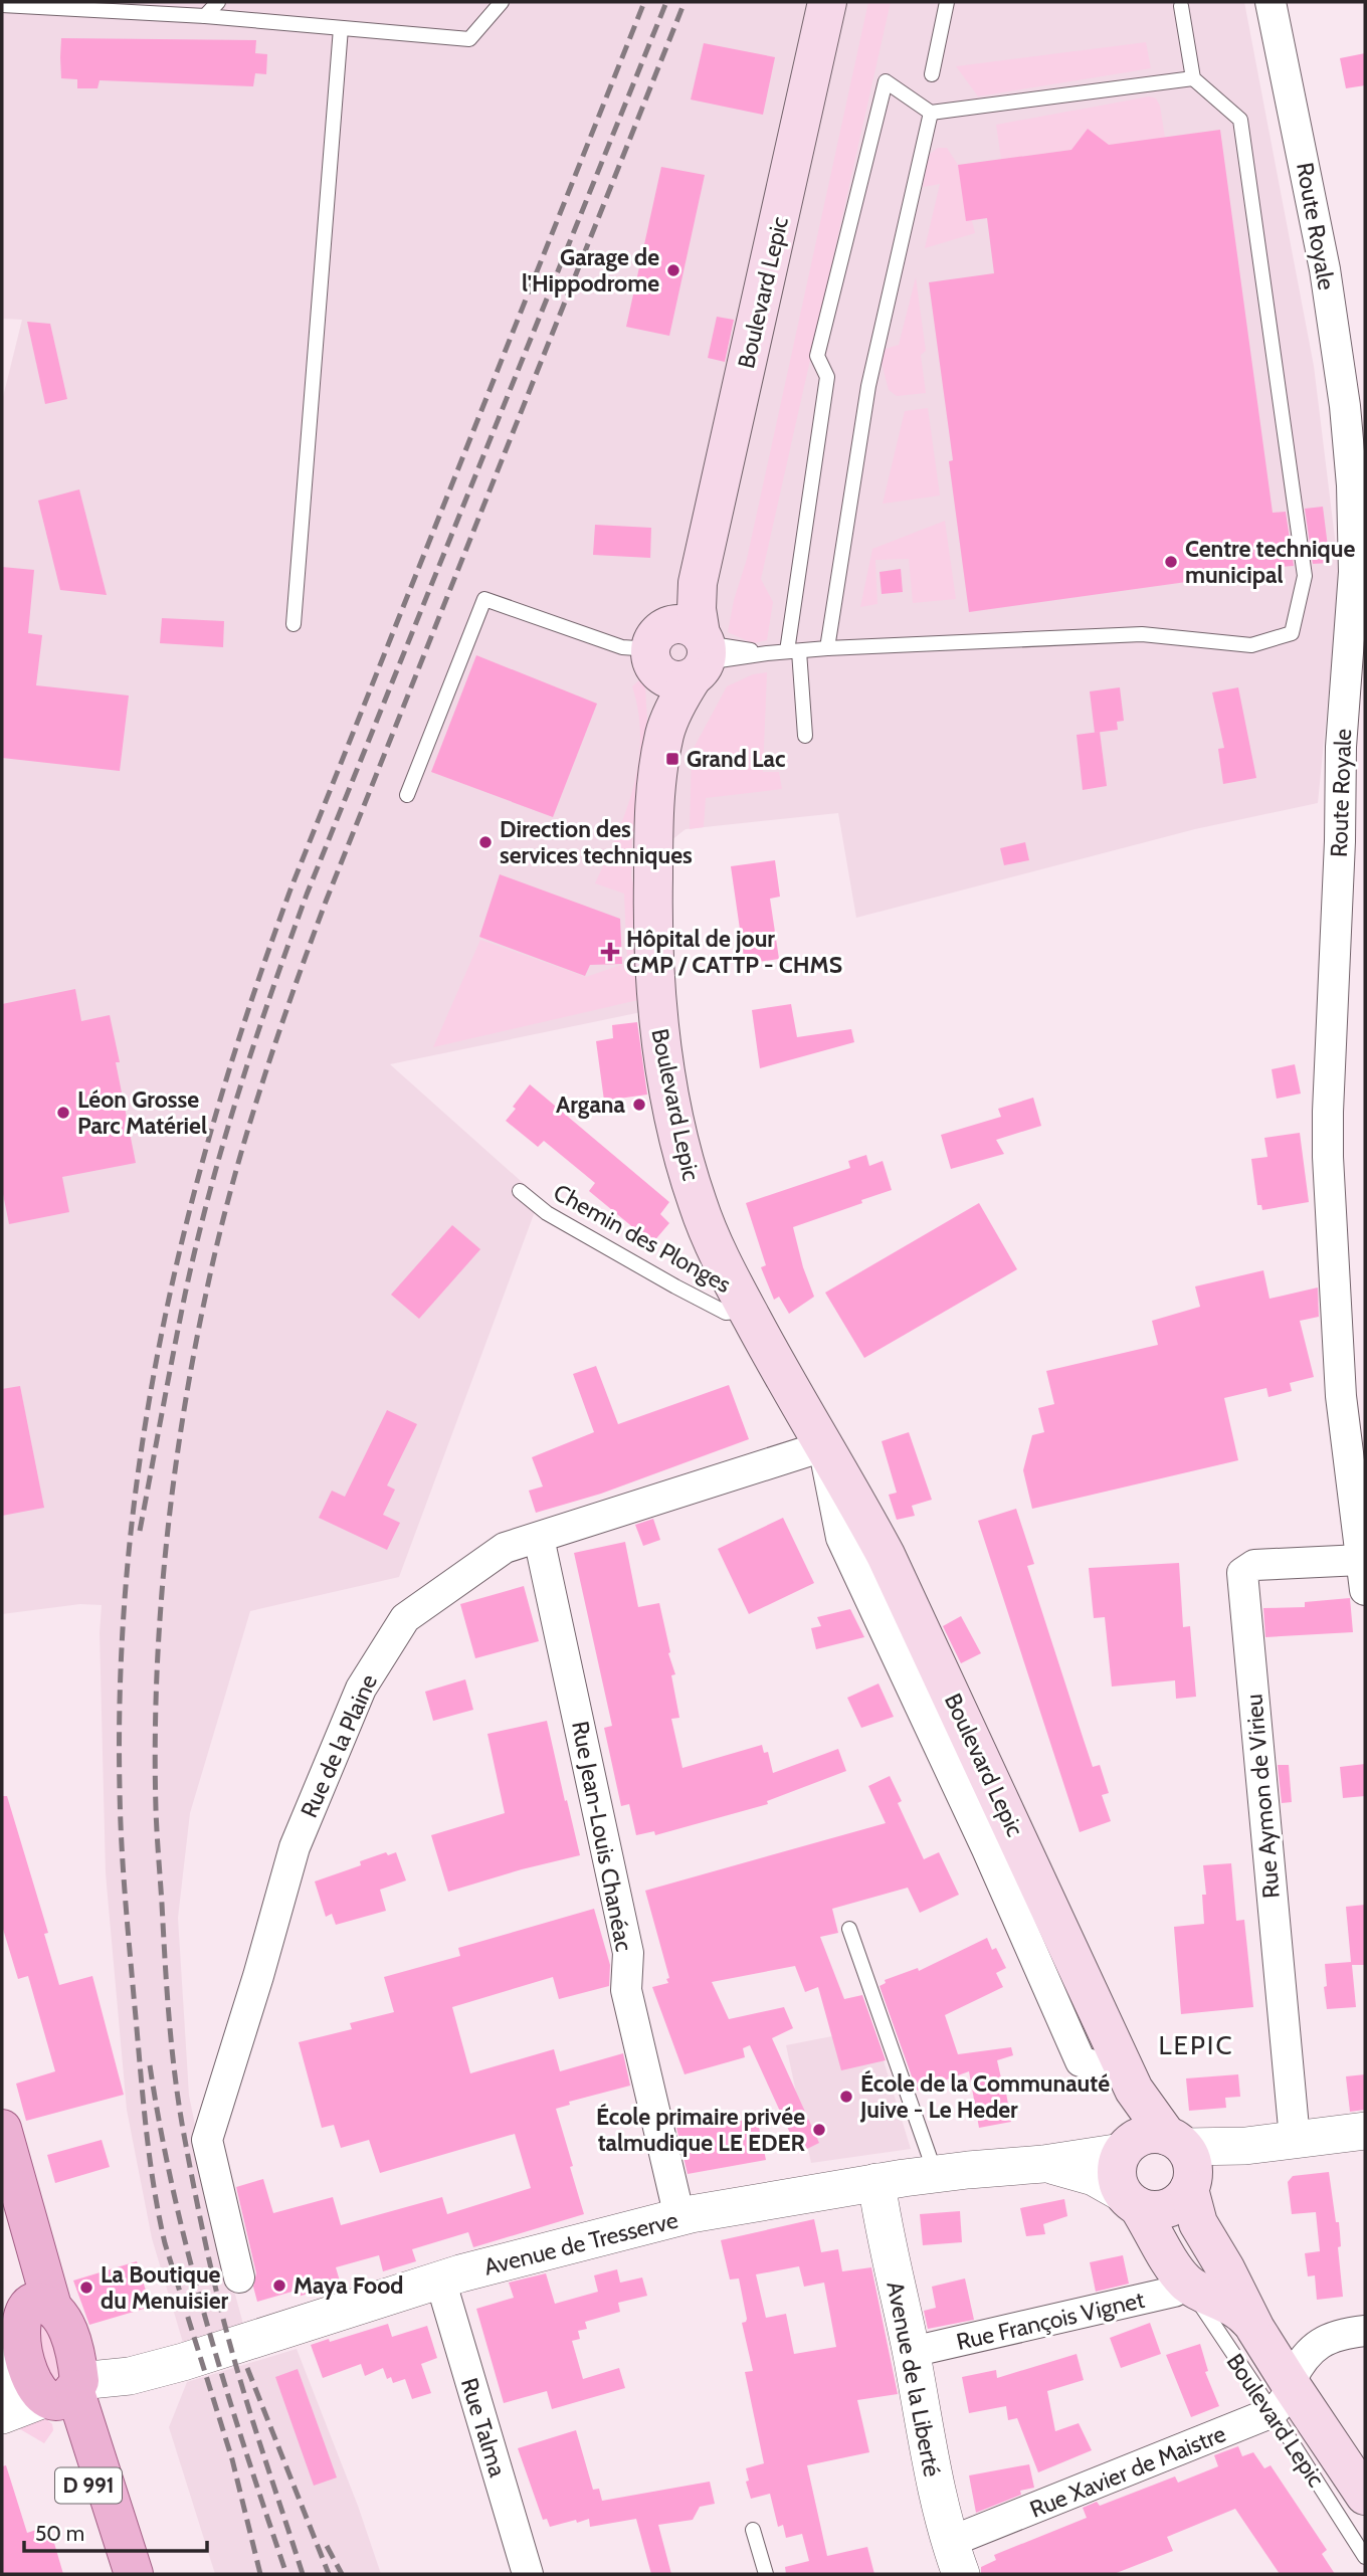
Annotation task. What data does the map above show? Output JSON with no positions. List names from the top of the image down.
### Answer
{
  "streets": {
    "main road": ["Boulevard Lepic", "D 991"],
    "street": [
      "Route Royale",
      "Rue de la Plaine",
      "Rue Aymon de Virieu",
      "Rue Jean-Louis Chanéac",
      "Avenue de Tresserve",
      "Rue François Vignet",
      "Avenue de la Liberté",
      "Rue Talma",
      "Rue Xavier de Maistre"
    ],
    "lane": ["Chemin des Plonges"]
  },
  "crossings": [
    ["Route Royale", "Rue Aymon de Virieu"],
    ["Boulevard Lepic", "Chemin des Plonges"],
    ["Boulevard Lepic", "Rue de la Plaine"],
    ["Boulevard Lepic", "Avenue de Tresserve"],
    ["Boulevard Lepic", "Rue François Vignet"],
    ["Boulevard Lepic", "Rue Xavier de Maistre"],
    ["Rue de la Plaine", "Rue Jean-Louis Chanéac"],
    ["Rue Jean-Louis Chanéac", "Avenue de Tresserve"],
    ["Avenue de Tresserve", "Avenue de la Liberté"],
    ["Avenue de Tresserve", "Rue Talma"],
    ["Avenue de Tresserve", "D 991"],
    ["Rue François Vignet", "Avenue de la Liberté"],
    ["Avenue de la Liberté", "Rue Xavier de Maistre"]
  ],
  "districts": ["LEPIC"],
  "places": {
    "other": [
      "Garage de l'Hippodrome",
      "Centre technique municipal",
      "Direction des services techniques",
      "Argana",
      "Léon Grosse Parc Matériel",
      "École de la Communauté Juive - Le Heder",
      "École primaire privée talmudique LE EDER",
      "Maya Food",
      "La Boutique du Menuisier"
    ],
    "transit": ["Grand Lac"],
    "health": ["Hôpital de jour CMP / CATTP - CHMS"]
  },
  "scale_bar": "50 m"
}
